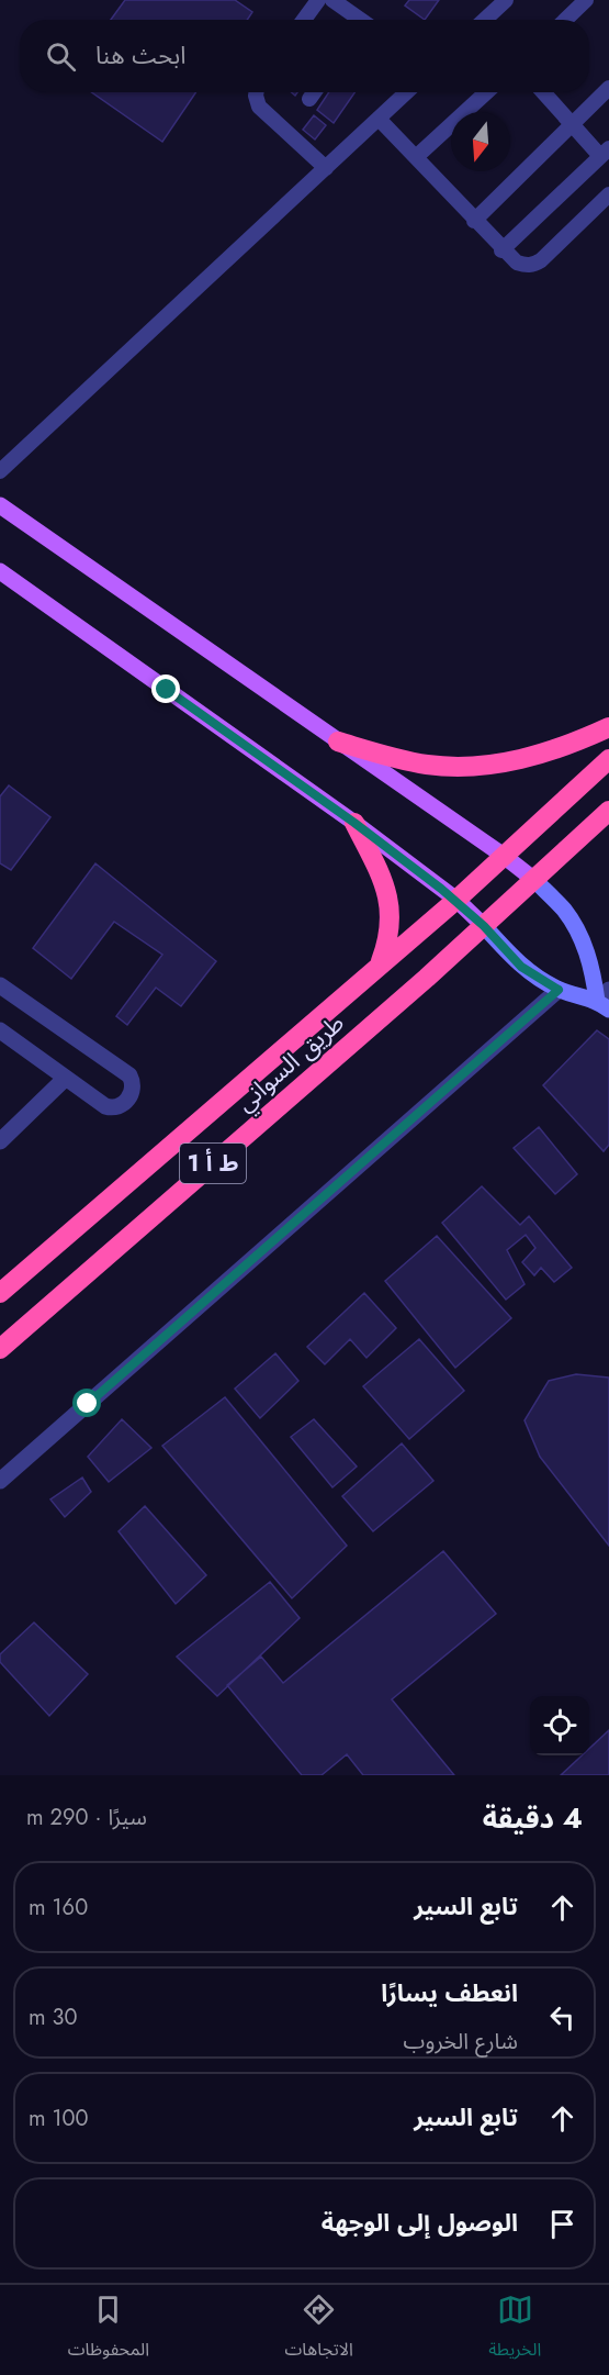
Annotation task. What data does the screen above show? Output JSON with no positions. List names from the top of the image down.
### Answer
{
  "streets": {
    "highway": ["طريق السواني", "ط أ 1"]
  },
  "north": "bottom",
  "page": {
    "search": "ابحث هنا",
    "heading": ["4 دقيقة", "سيرًا · 290 m"],
    "list": [
      ["تابع السير", "160 m"],
      ["انعطف يسارًا", "شارع الخروب", "30 m"],
      ["تابع السير", "100 m"],
      "الوصول إلى الوجهة"
    ],
    "nav": ["الخريطة", "الاتجاهات", "المحفوظات"]
  }
}
